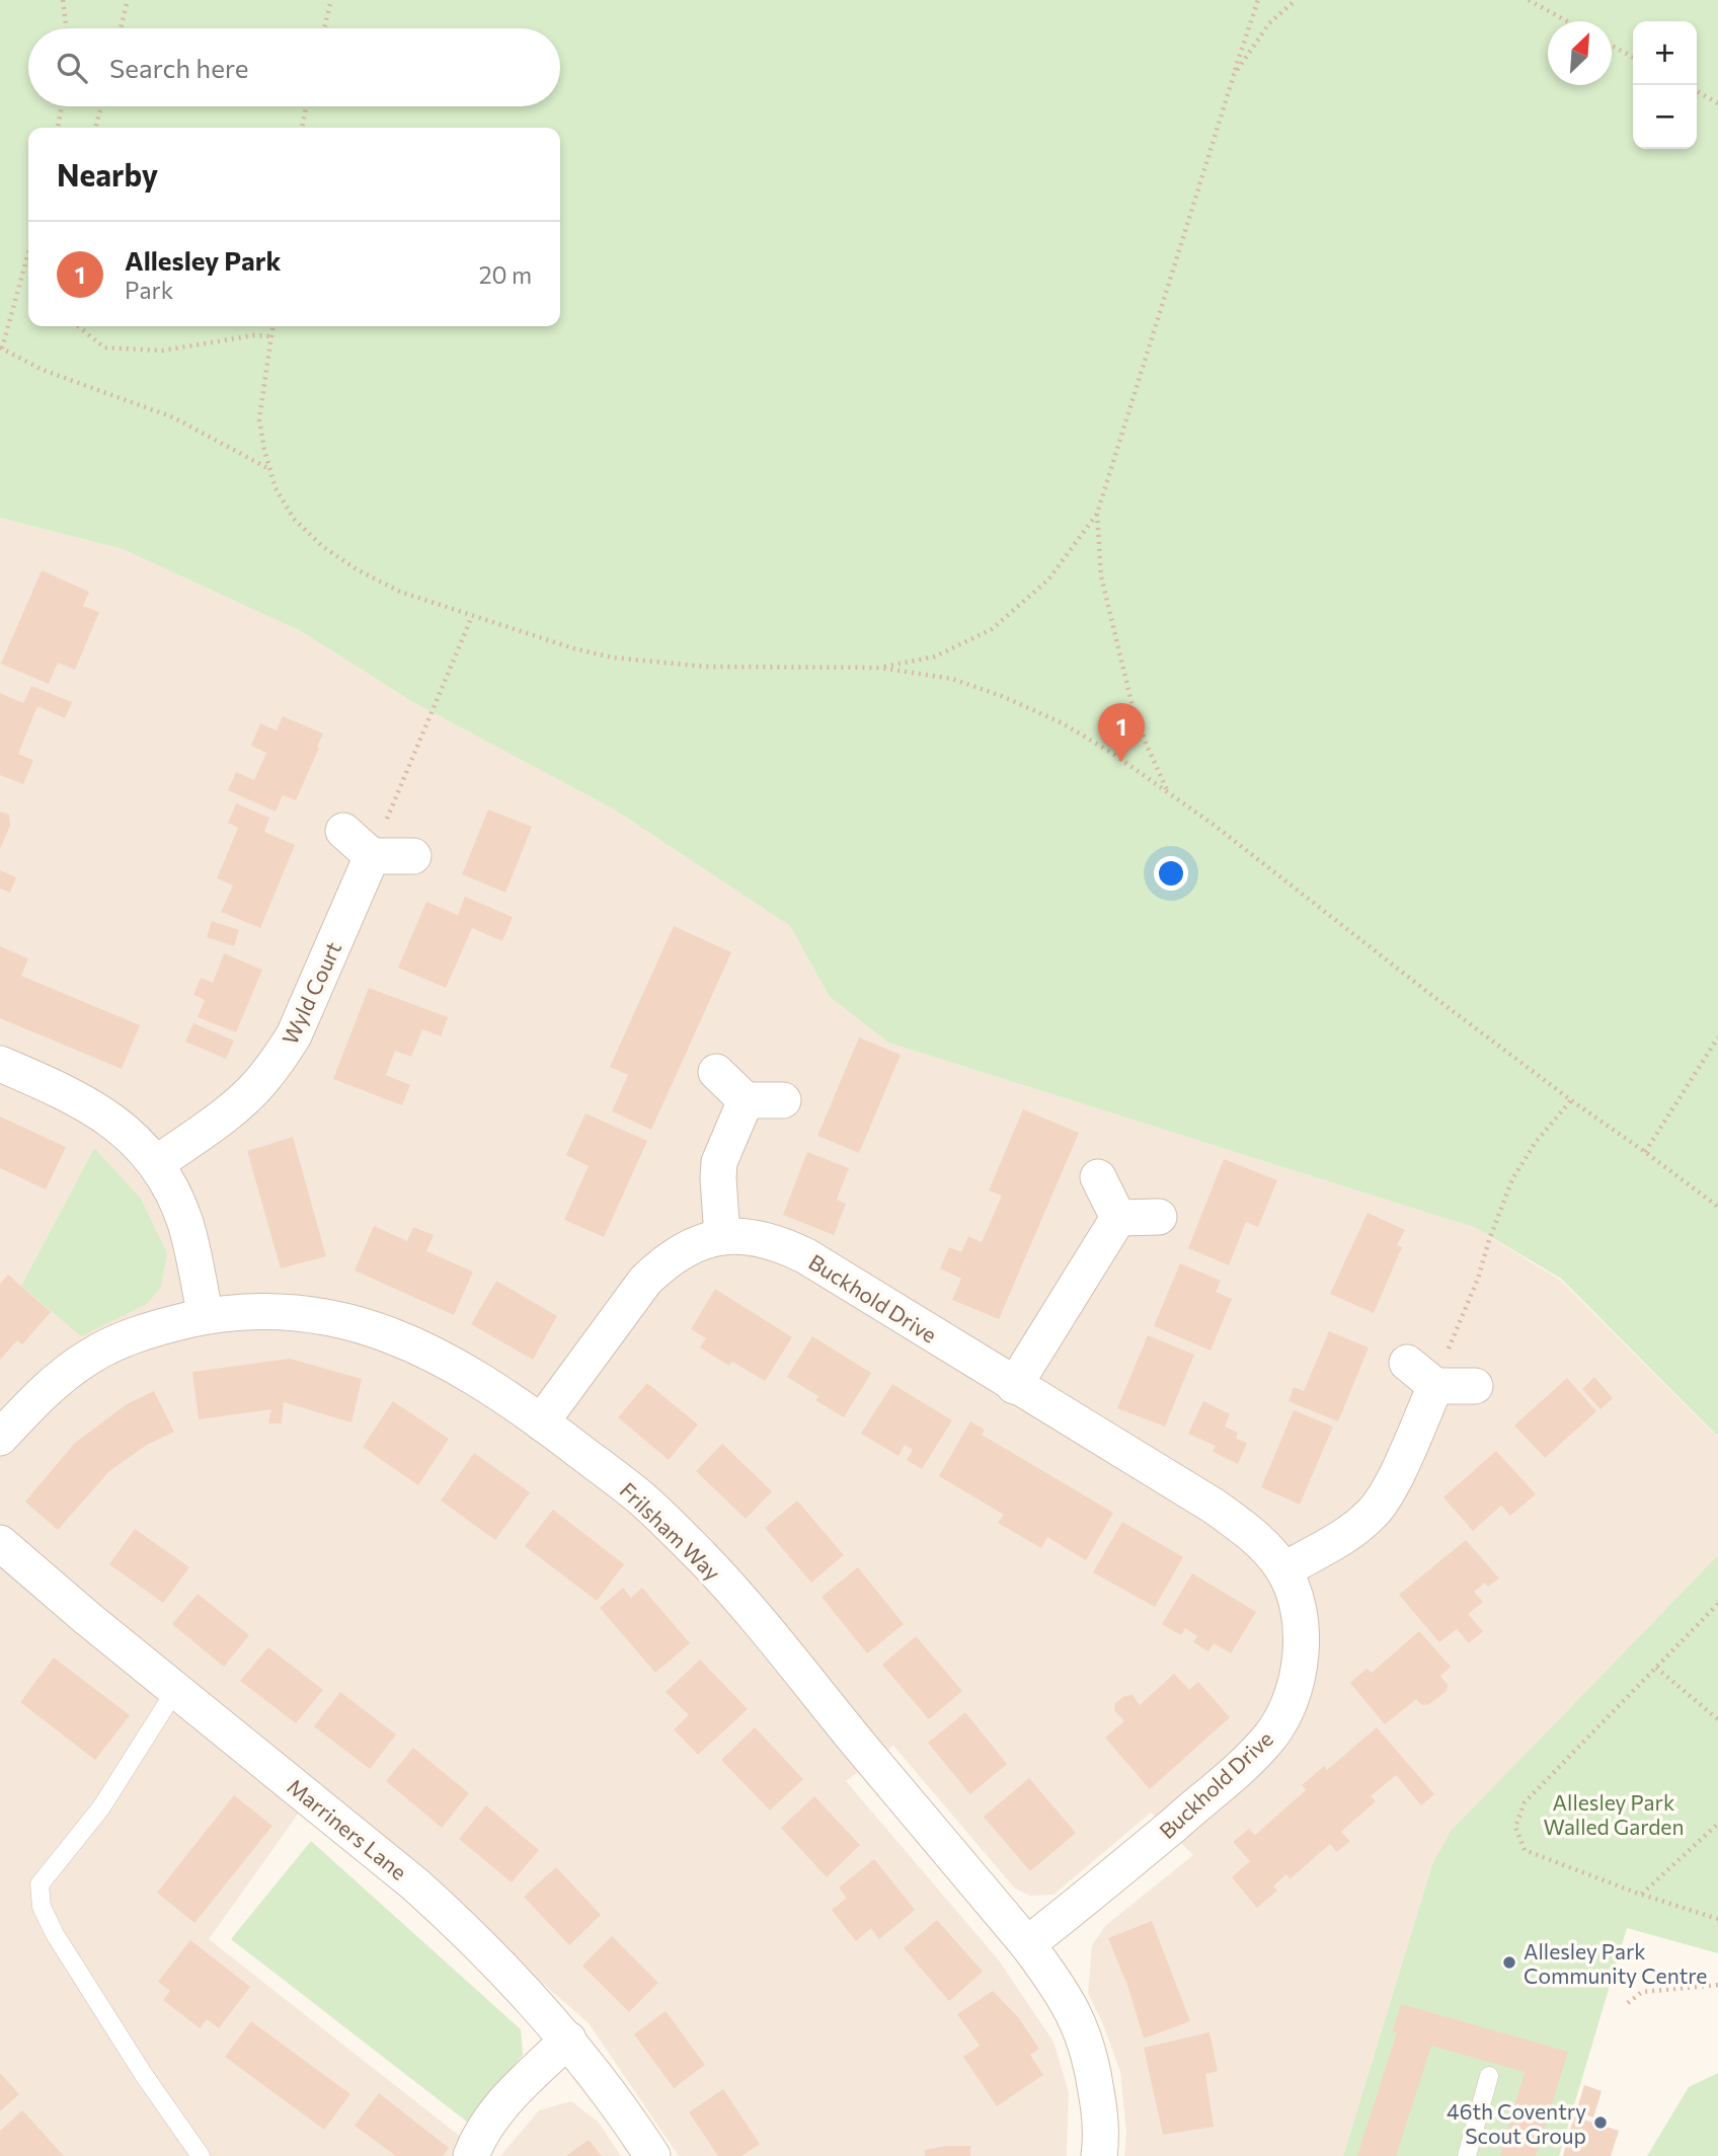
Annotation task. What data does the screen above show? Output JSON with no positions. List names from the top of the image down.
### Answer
{
  "streets": {
    "street": [
      "Wyld Court",
      "Buckhold Drive",
      "Frilsham Way",
      "Marriners Lane"
    ]
  },
  "crossings": [
    ["Buckhold Drive", "Frilsham Way"]
  ],
  "parks": ["Allesley Park Walled Garden"],
  "places": ["Allesley Park Community Centre", "46th Coventry Scout Group"],
  "north": "top right",
  "page": {
    "map_buttons": ["+", "−"],
    "search": "Search here",
    "heading": "Nearby",
    "list": [
      {
        "mark": "1",
        "name": "Allesley Park",
        "note": "Park",
        "value": "20 m"
      }
    ],
    "pins": "1"
  }
}
